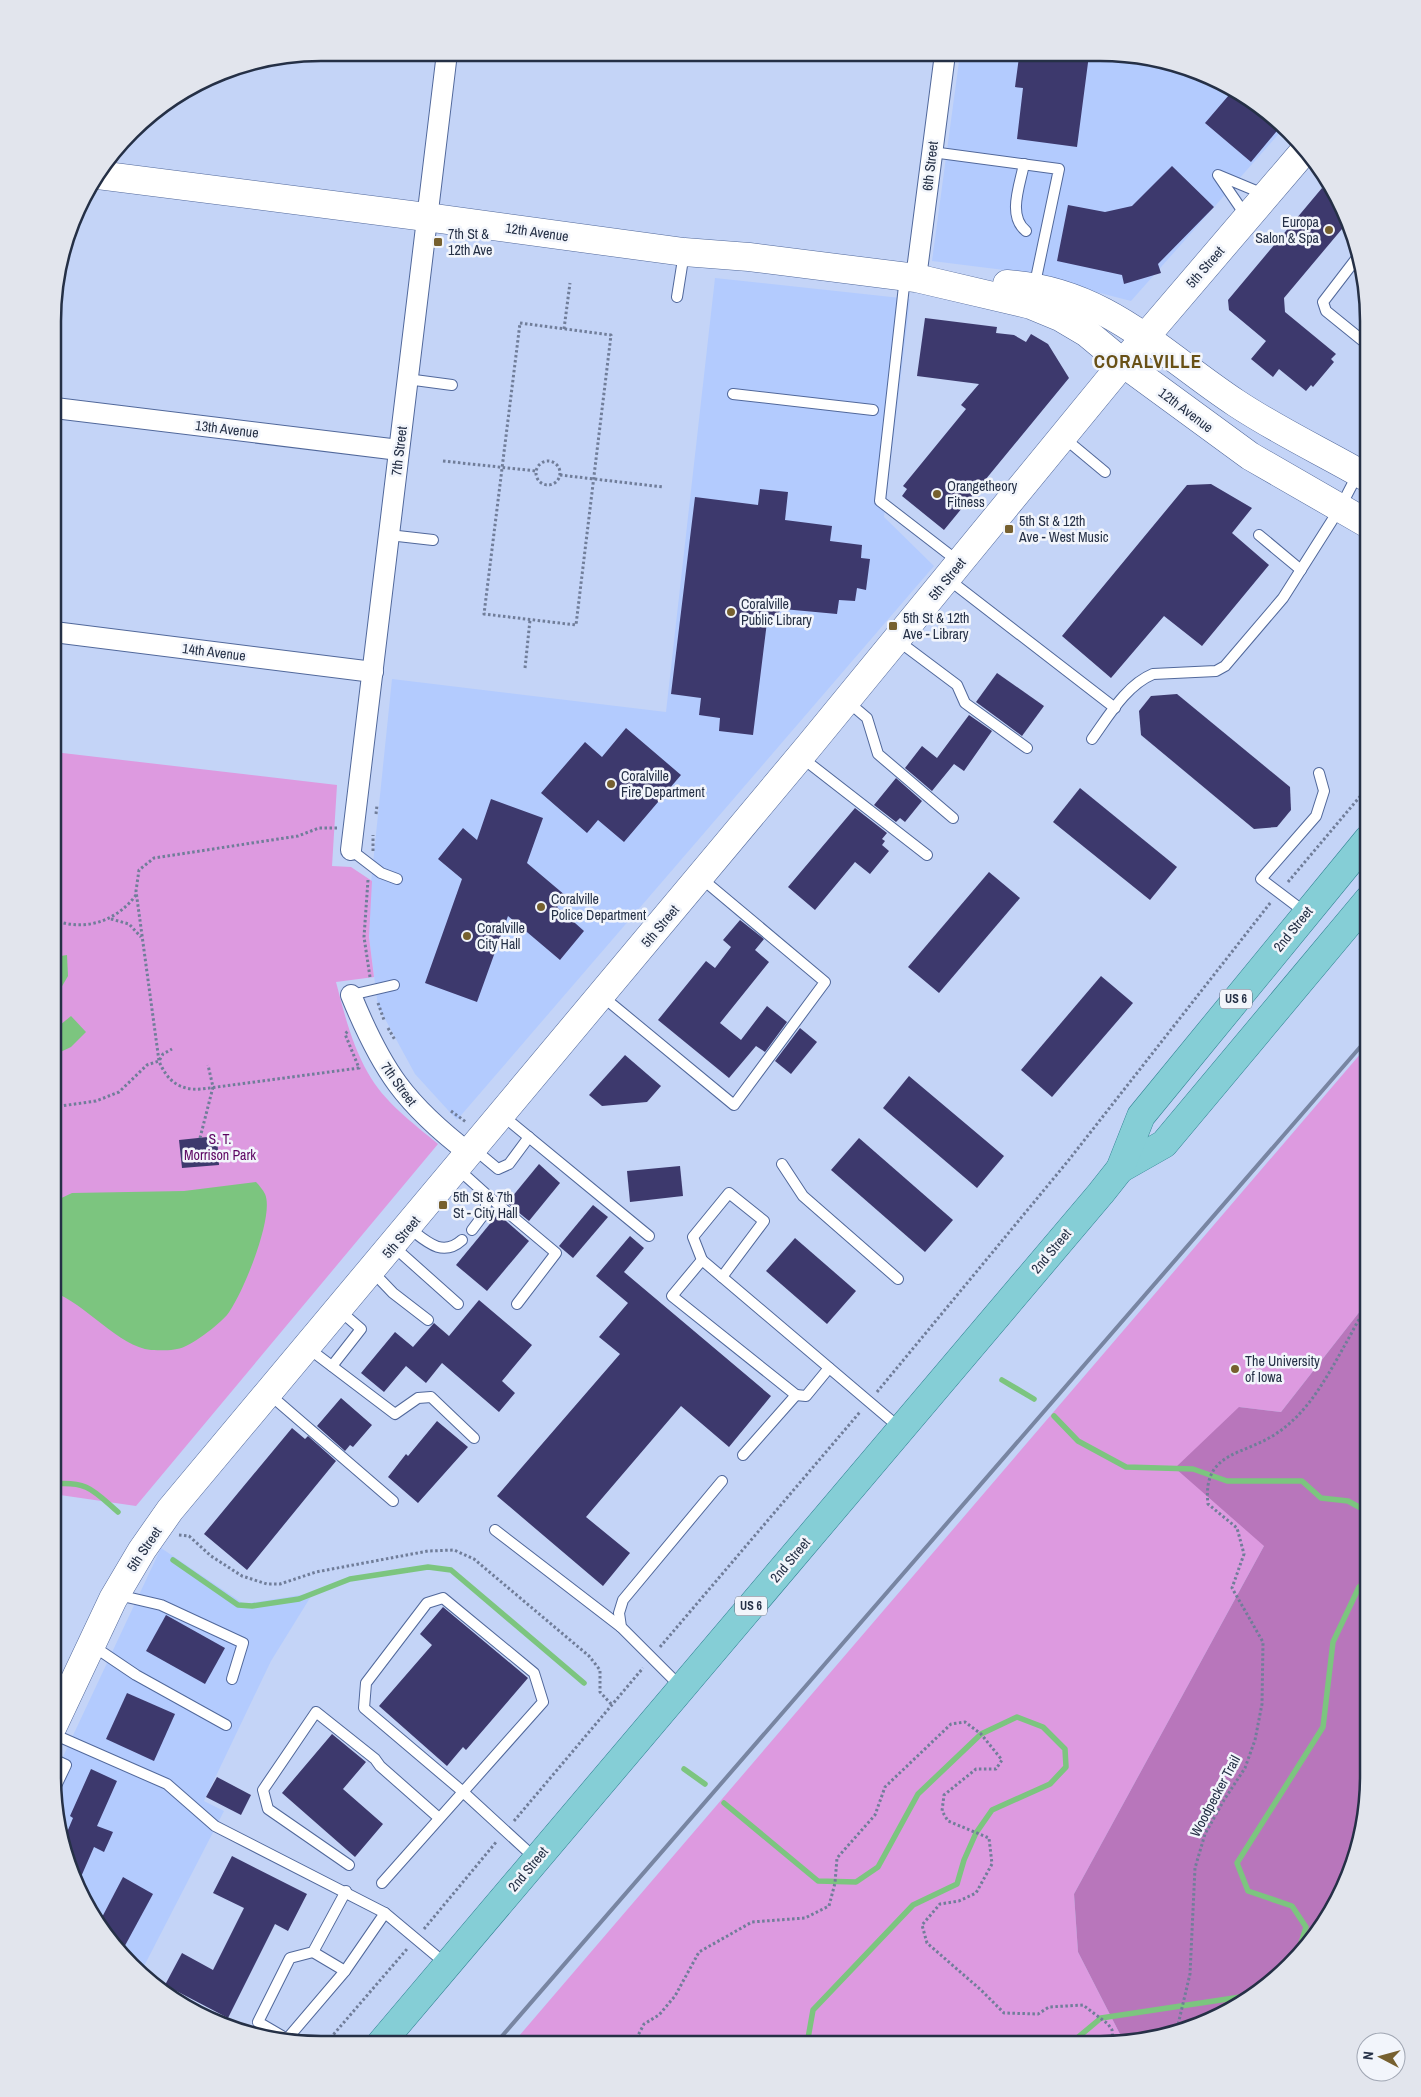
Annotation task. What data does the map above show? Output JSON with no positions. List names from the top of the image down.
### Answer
{
  "streets": {
    "main road": ["2nd Street", "US 6"],
    "street": [
      "6th Street",
      "12th Avenue",
      "5th Street",
      "13th Avenue",
      "7th Street",
      "14th Avenue"
    ],
    "path": ["Woodpecker Trail"]
  },
  "crossings": [
    ["6th Street", "12th Avenue"],
    ["12th Avenue", "5th Street"],
    ["12th Avenue", "7th Street"],
    ["5th Street", "7th Street"],
    ["13th Avenue", "7th Street"],
    ["7th Street", "14th Avenue"]
  ],
  "districts": ["CORALVILLE"],
  "parks": ["S. T. Morrison Park"],
  "places": {
    "other": [
      "Europa Salon & Spa",
      "Orangetheory Fitness",
      "Coralville Public Library",
      "Coralville Fire Department",
      "Coralville Police Department",
      "Coralville City Hall",
      "The University of Iowa"
    ],
    "transit": [
      "7th St & 12th Ave",
      "5th St & 12th Ave - West Music",
      "5th St & 12th Ave - Library",
      "5th St & 7th St - City Hall"
    ]
  },
  "north": "left"
}
